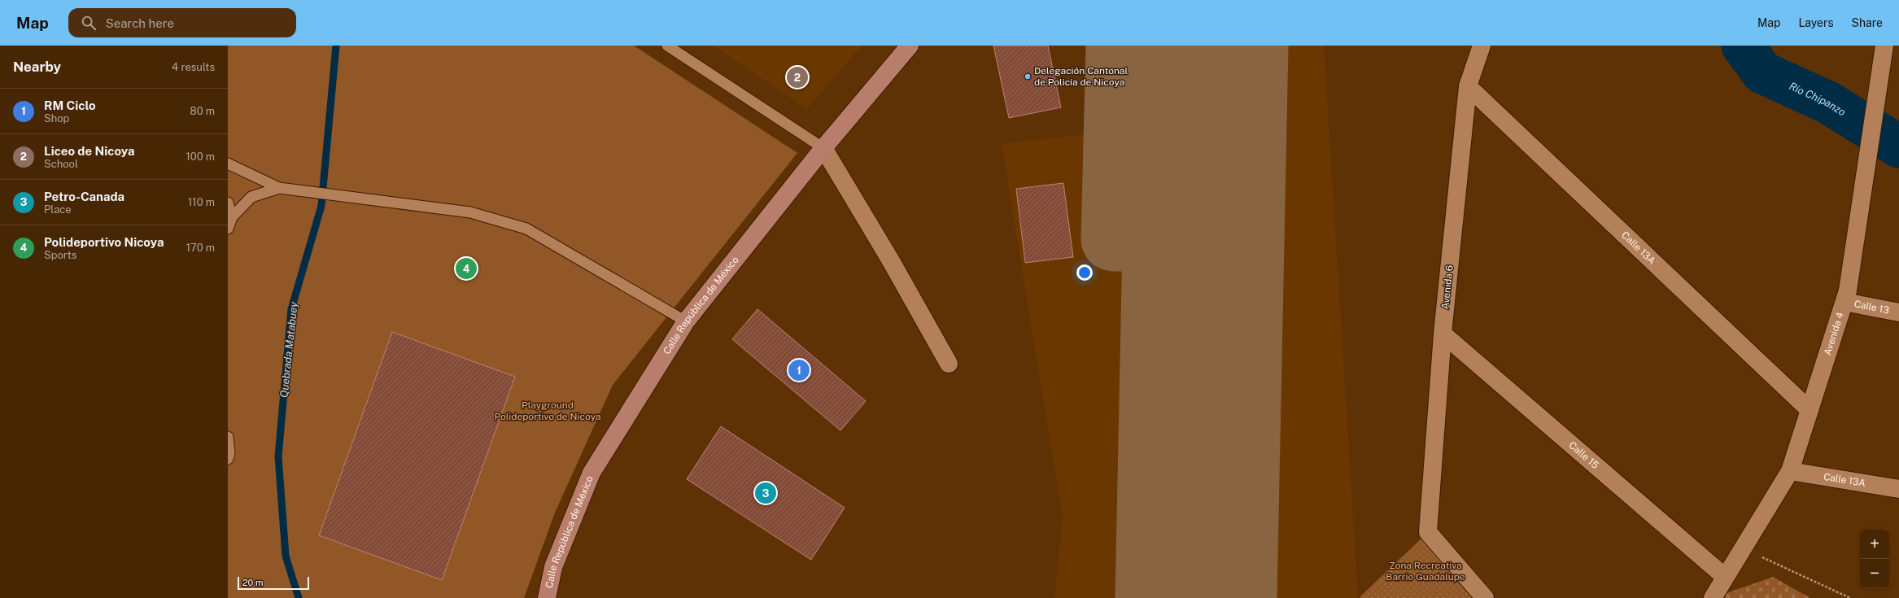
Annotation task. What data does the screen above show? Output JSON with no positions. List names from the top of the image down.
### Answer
{
  "streets": {
    "main road": ["Calle República de México"],
    "street": [
      "Calle 13A",
      "Avenida 6",
      "Calle 13",
      "Avenida 4",
      "Calle 15"
    ]
  },
  "crossings": [
    ["Calle 13A", "Avenida 6"],
    ["Calle 13A", "Avenida 4"],
    ["Avenida 6", "Calle 15"],
    ["Calle 13", "Avenida 4"],
    ["Avenida 4", "Calle 15"]
  ],
  "water": ["Río Chipanzo", "Quebrada Matabuey"],
  "parks": ["Playground Polideportivo de Nicoya", "Zona Recreativa Barrio Guadalupe"],
  "places": ["Delegación Cantonal de Policía de Nicoya"],
  "scale_bar": "20 m",
  "page": {
    "header": "Map",
    "search": "Search here",
    "nav": ["Map", "Layers", "Share"],
    "heading": ["Nearby", "4 results"],
    "pins": [
      "2",
      "4",
      "1",
      "3"
    ],
    "list": [
      {
        "mark": "1",
        "name": "RM Ciclo",
        "note": "Shop",
        "value": "80 m"
      },
      {
        "mark": "2",
        "name": "Liceo de Nicoya",
        "note": "School",
        "value": "100 m"
      },
      {
        "mark": "3",
        "name": "Petro-Canada",
        "note": "Place",
        "value": "110 m"
      },
      {
        "mark": "4",
        "name": "Polideportivo Nicoya",
        "note": "Sports",
        "value": "170 m"
      }
    ],
    "map_buttons": ["+", "−"],
    "scale": "20 m"
  }
}
